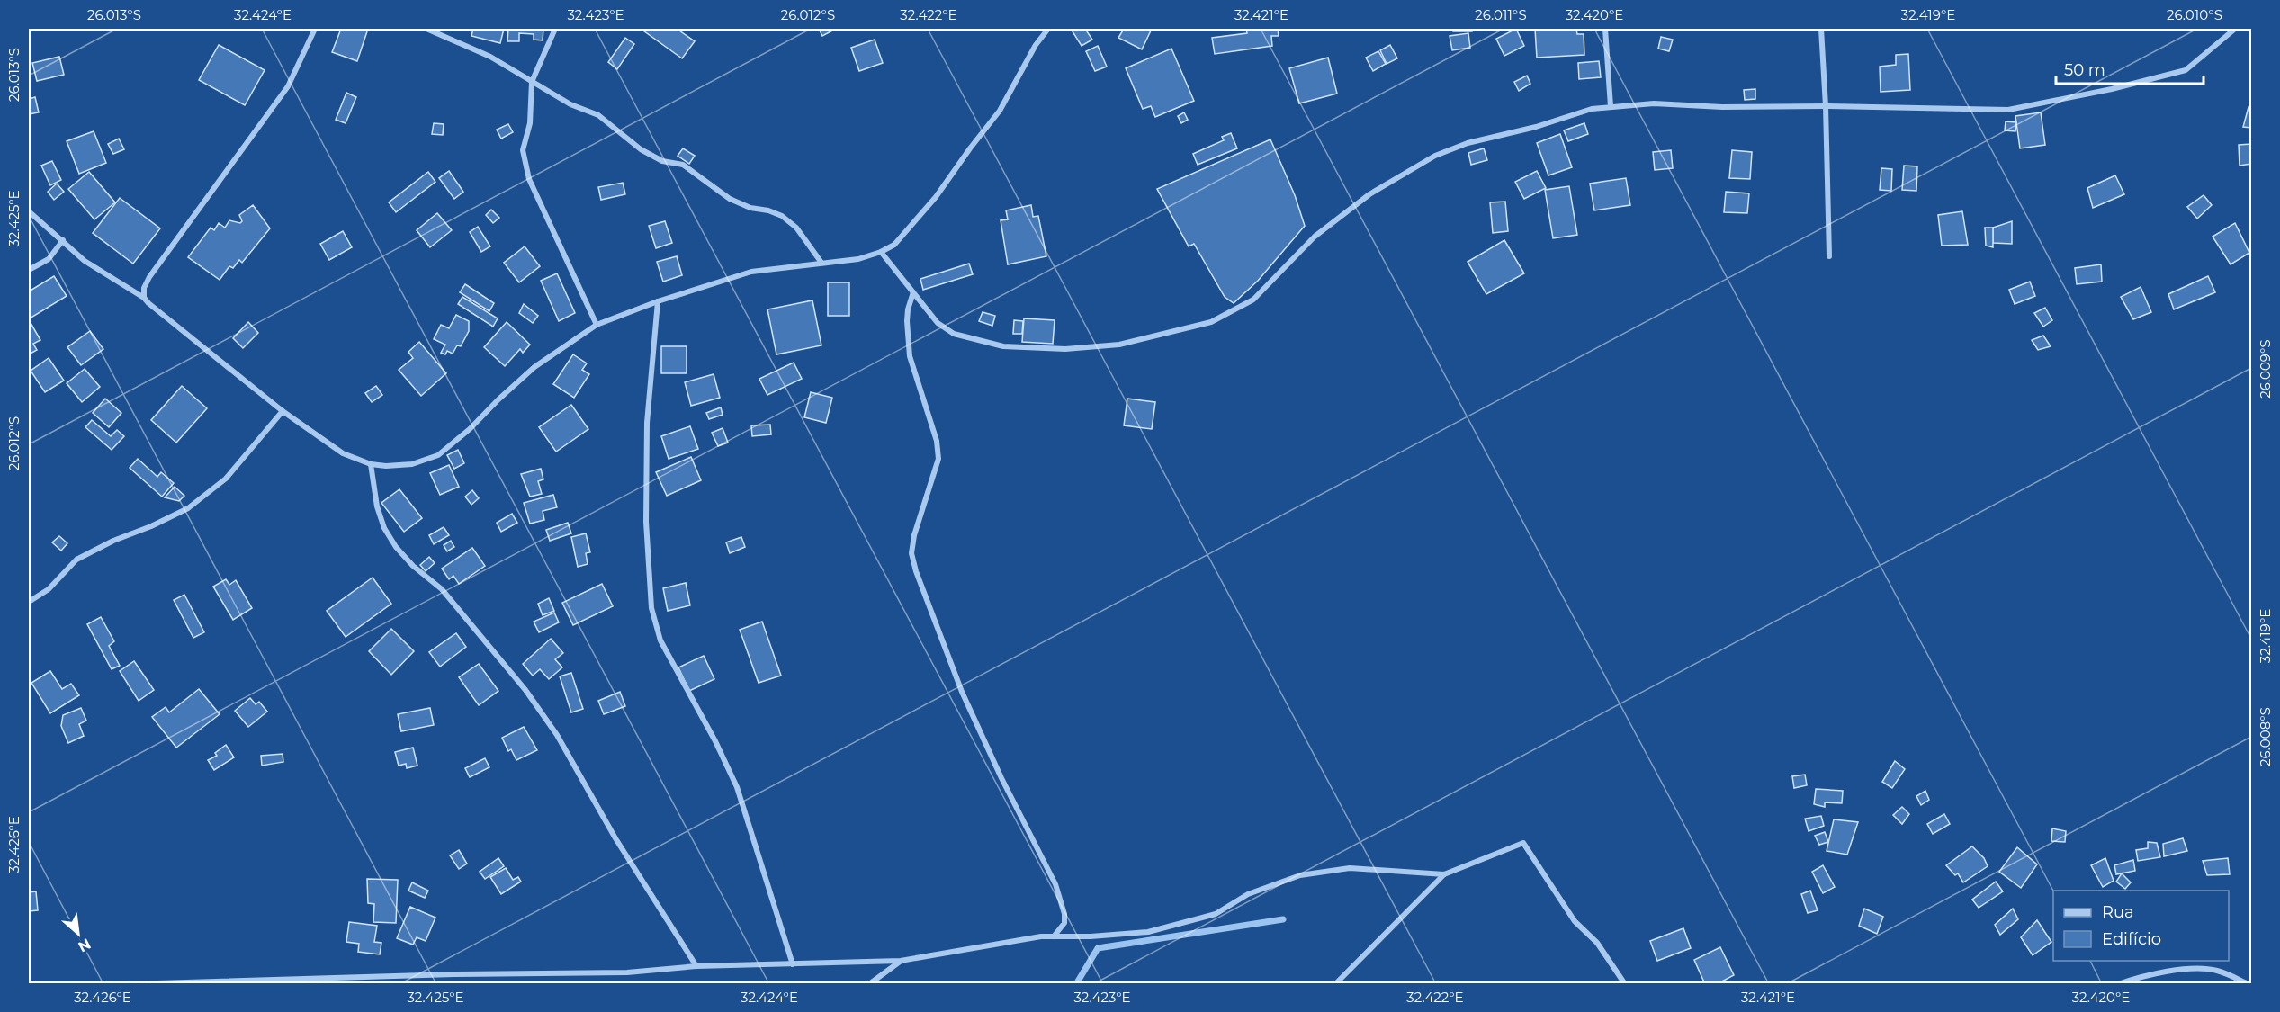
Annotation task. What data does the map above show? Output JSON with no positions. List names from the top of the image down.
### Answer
{
  "legend": ["Rua", "Edifício"],
  "scale_bar": "50 m",
  "north": "bottom right",
  "coordinates": [
    "26.013°S",
    "32.424°E",
    "32.423°E",
    "26.012°S",
    "32.422°E",
    "32.421°E",
    "26.011°S",
    "32.420°E",
    "32.419°E",
    "26.010°S",
    "32.425°E",
    "26.009°S",
    "26.008°S",
    "32.426°E"
  ]
}
